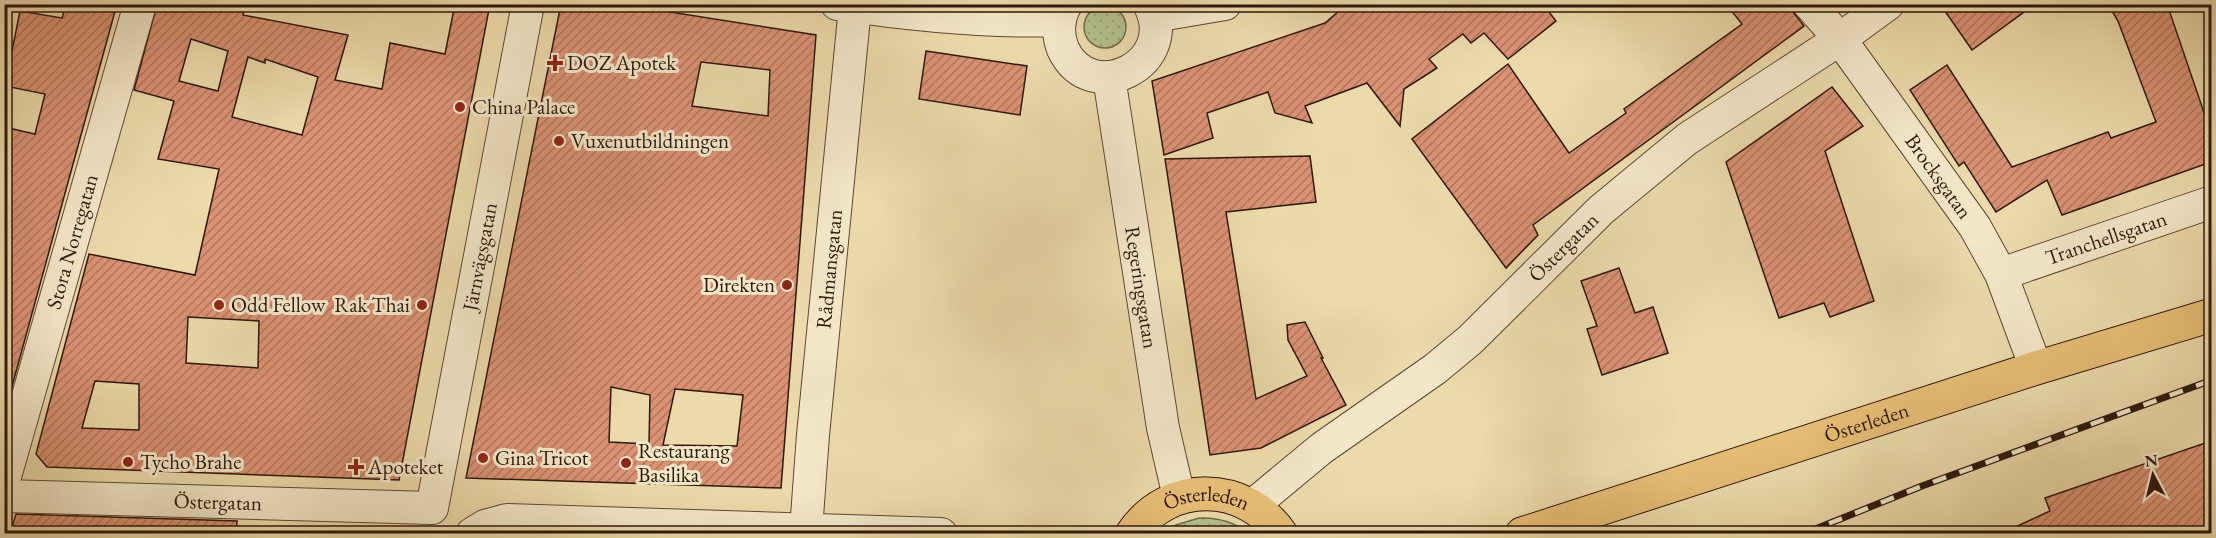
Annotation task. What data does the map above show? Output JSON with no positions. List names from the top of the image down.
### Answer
{
  "streets": {
    "main road": ["Österleden"],
    "street": [
      "Brocksgatan",
      "Tranchellsgatan",
      "Stora Norregatan",
      "Östergatan",
      "Järnvägsgatan",
      "Rådmansgatan",
      "Regeringsgatan"
    ]
  },
  "crossings": [
    ["Brocksgatan", "Tranchellsgatan"],
    ["Brocksgatan", "Östergatan"],
    ["Brocksgatan", "Österleden"],
    ["Östergatan", "Järnvägsgatan"],
    ["Östergatan", "Österleden"],
    ["Regeringsgatan", "Österleden"]
  ],
  "places": {
    "health": ["DOZ Apotek", "Apoteket"],
    "other": [
      "China Palace",
      "Vuxenutbildningen",
      "Direkten",
      "Odd Fellow",
      "Rak Thai",
      "Gina Tricot",
      "Tycho Brahe",
      "Restaurang Basilika"
    ]
  },
  "north": "top"
}
